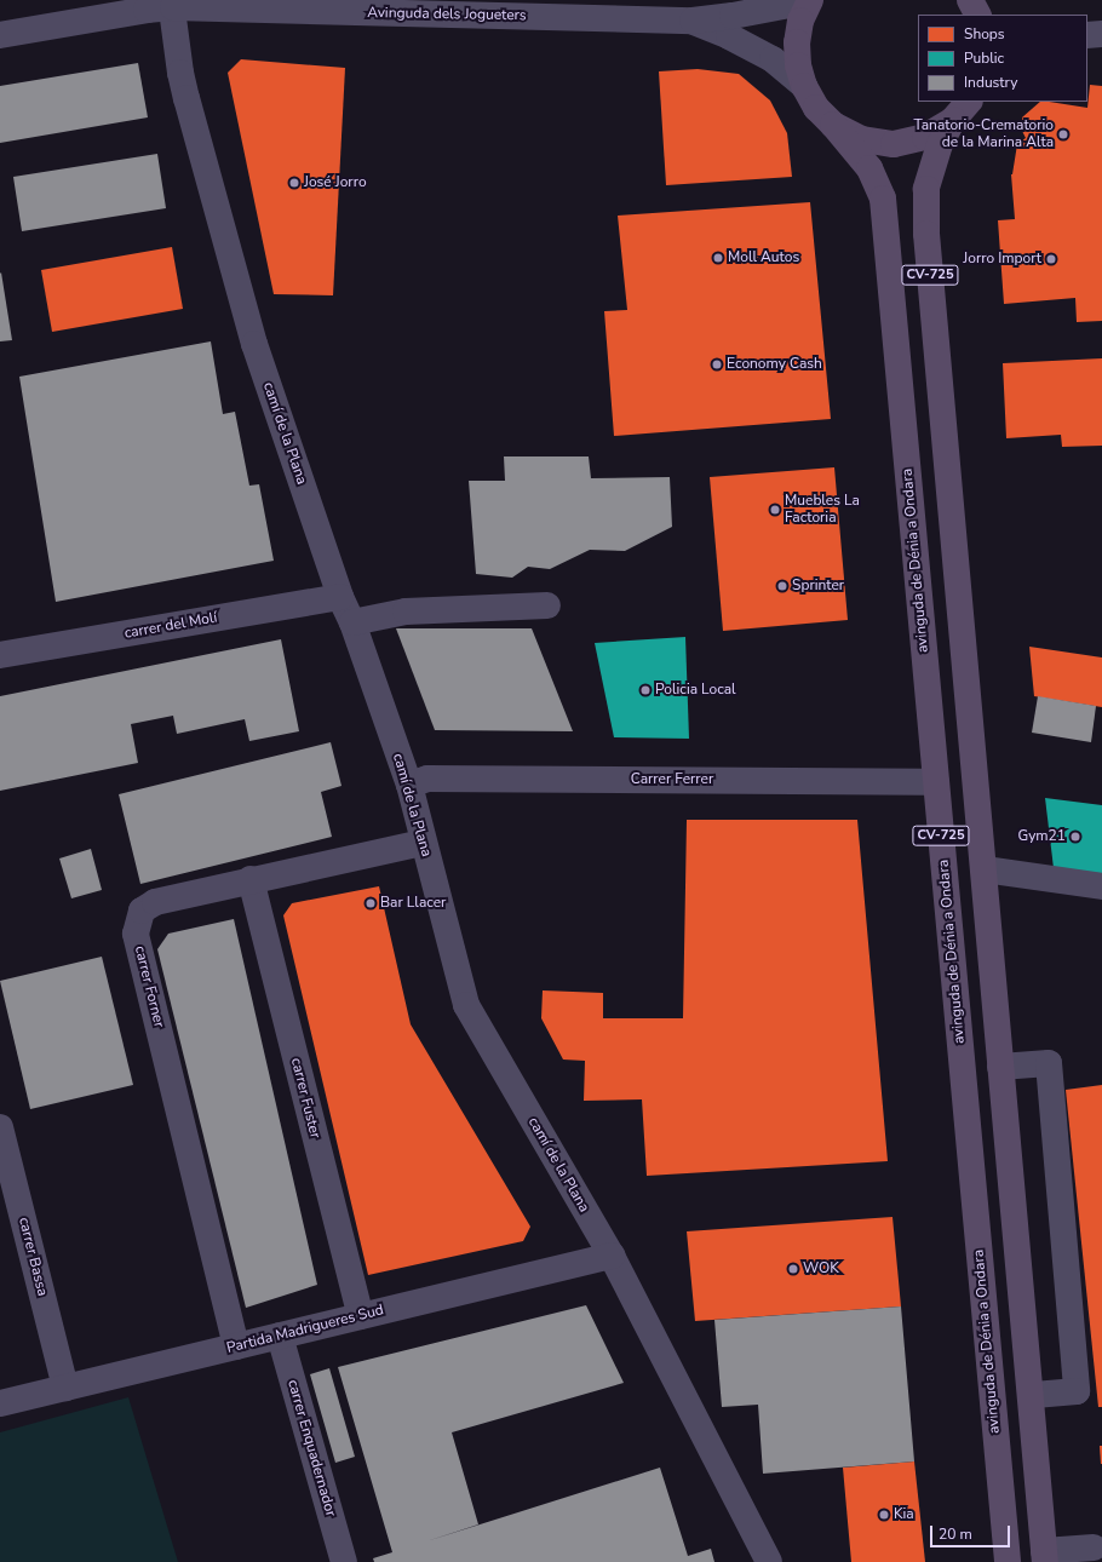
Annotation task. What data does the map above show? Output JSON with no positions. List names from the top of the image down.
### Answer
{
  "streets": {
    "main road": ["CV-725", "avinguda de Dénia a Ondara"],
    "street": [
      "Avinguda dels Jogueters",
      "camí de la Plana",
      "carrer del Molí",
      "Carrer Ferrer",
      "carrer Forner",
      "carrer Fuster",
      "carrer Bassa",
      "Partida Madrigueres Sud",
      "carrer Enquadernador"
    ]
  },
  "crossings": [
    ["Avinguda dels Jogueters", "CV-725"],
    ["Avinguda dels Jogueters", "camí de la Plana"],
    ["CV-725", "avinguda de Dénia a Ondara"],
    ["camí de la Plana", "carrer del Molí"],
    ["camí de la Plana", "Carrer Ferrer"],
    ["camí de la Plana", "carrer Forner"],
    ["camí de la Plana", "Partida Madrigueres Sud"],
    ["avinguda de Dénia a Ondara", "Carrer Ferrer"],
    ["carrer Forner", "carrer Fuster"],
    ["carrer Forner", "Partida Madrigueres Sud"],
    ["carrer Fuster", "Partida Madrigueres Sud"],
    ["carrer Bassa", "Partida Madrigueres Sud"],
    ["Partida Madrigueres Sud", "carrer Enquadernador"]
  ],
  "places": [
    "Tanatorio-Crematorio de la Marina Alta",
    "José Jorro",
    "Moll Autos",
    "Jorro Import",
    "Economy Cash",
    "Muebles La Factoria",
    "Sprinter",
    "Policia Local",
    "Gym21",
    "Bar Llacer",
    "WOK",
    "Kia"
  ],
  "legend": ["Shops", "Public", "Industry"],
  "scale_bar": "20 m"
}
